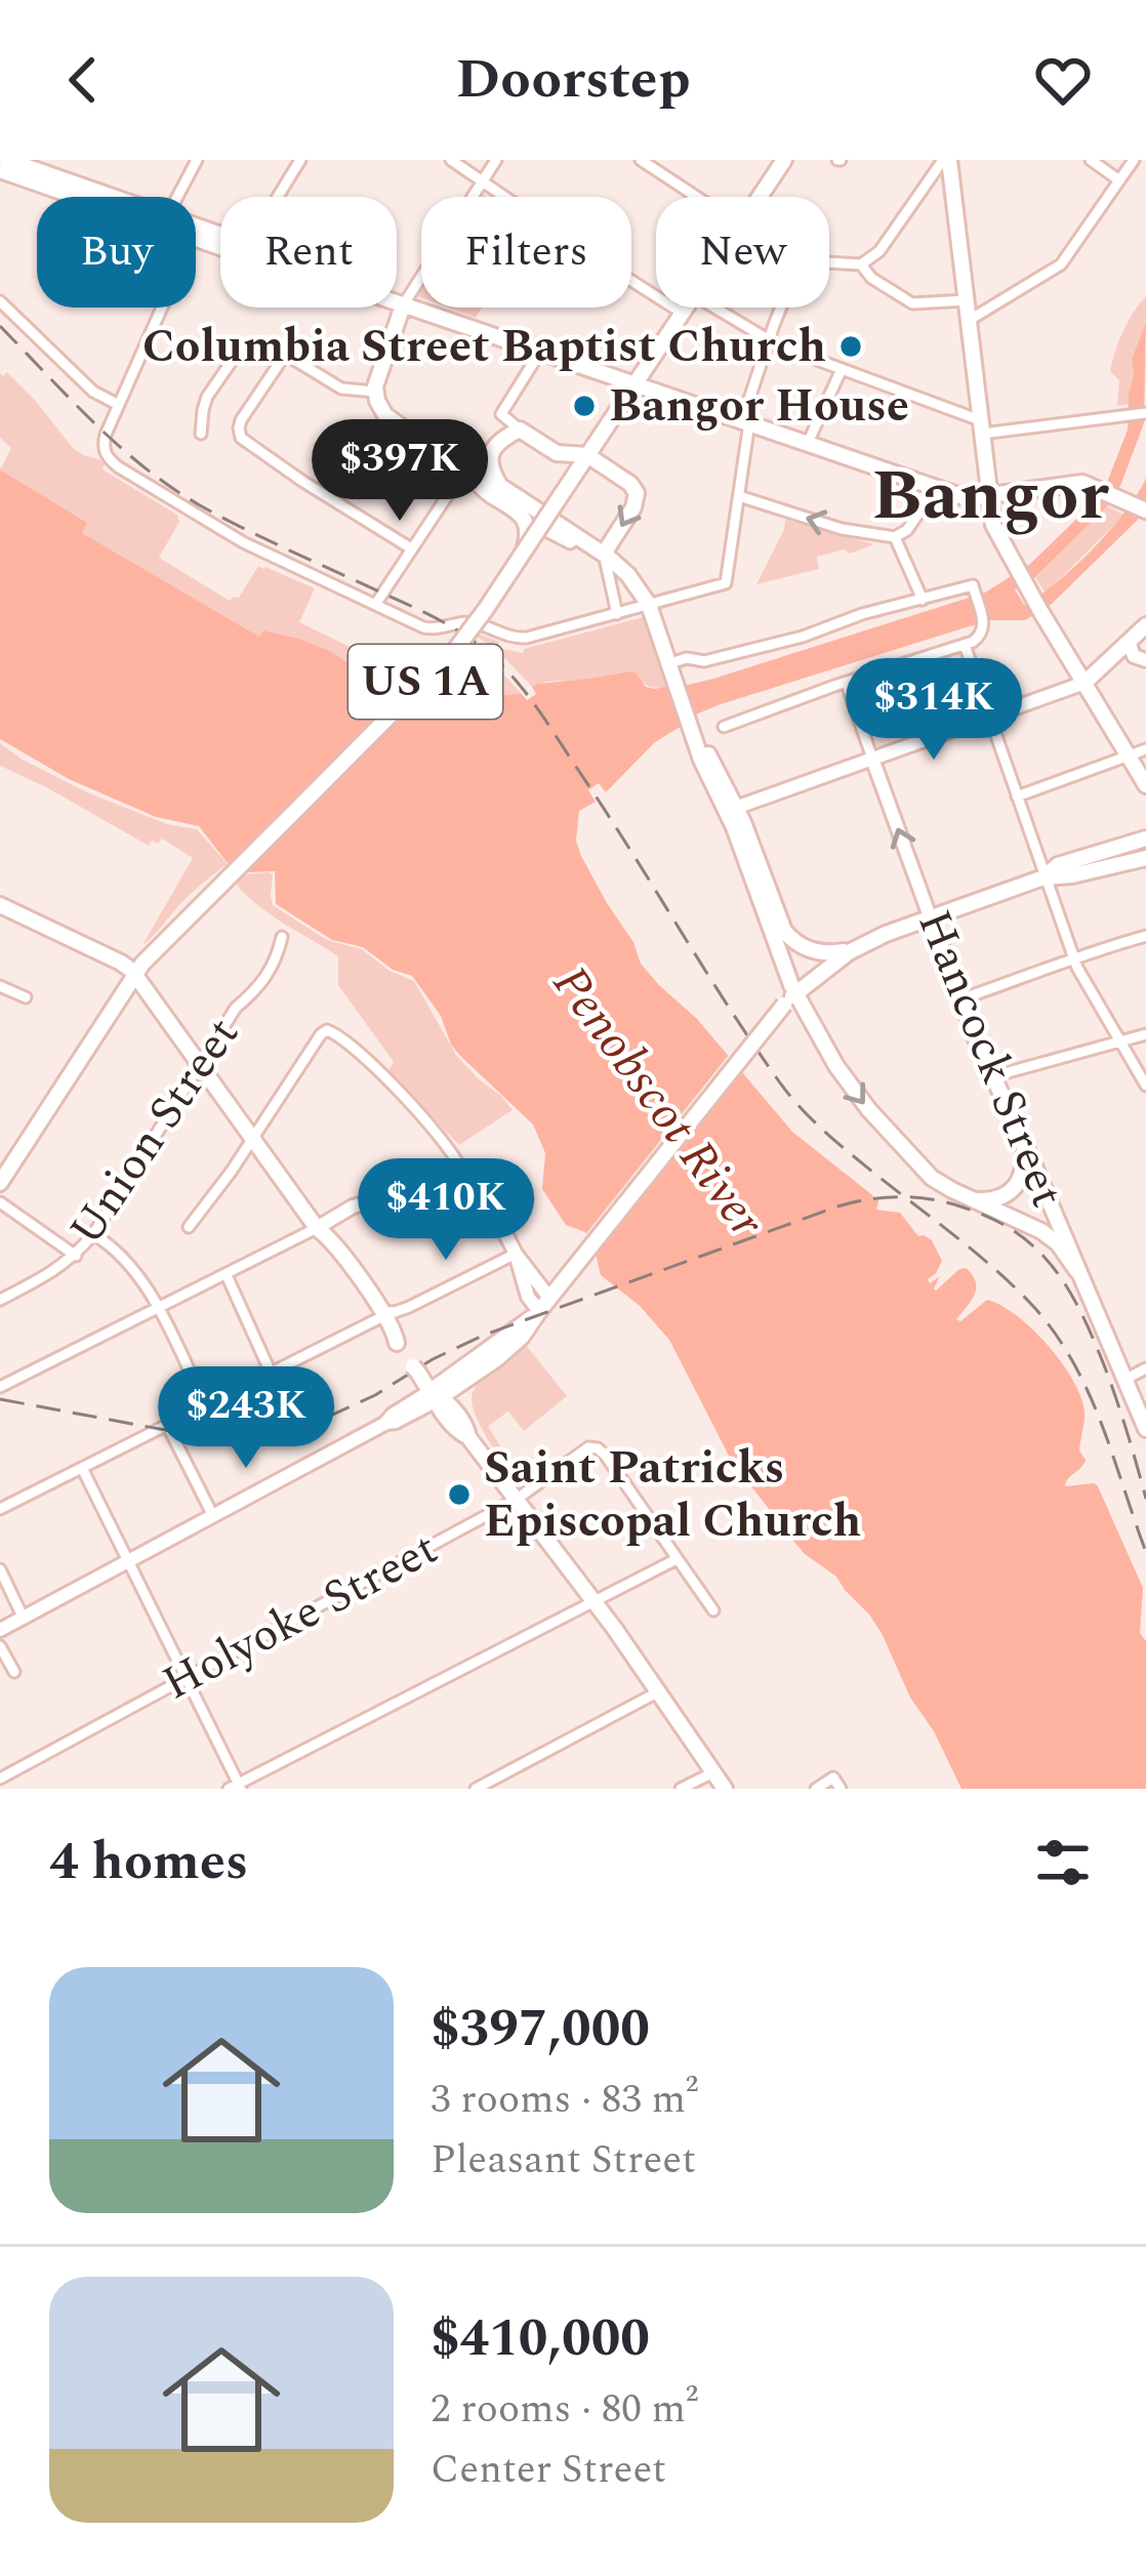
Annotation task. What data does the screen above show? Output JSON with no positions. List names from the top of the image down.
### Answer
{
  "streets": {
    "main road": ["US 1A", "Hancock Street"],
    "street": ["Union Street", "Holyoke Street"]
  },
  "districts": ["Bangor"],
  "water": ["Penobscot River"],
  "places": ["Columbia Street Baptist Church", "Bangor House", "Saint Patricks Episcopal Church"],
  "page": {
    "header": "Doorstep",
    "chip": [
      "Buy",
      "Rent",
      "Filters",
      "New"
    ],
    "price": [
      "$397K",
      "$314K",
      "$410K",
      "$243K"
    ],
    "heading": "4 homes",
    "list": [
      {
        "name": "$397,000",
        "note": "3 rooms · 83 m² · Pleasant Street"
      },
      {
        "name": "$410,000",
        "note": "2 rooms · 80 m² · Center Street"
      }
    ]
  }
}
